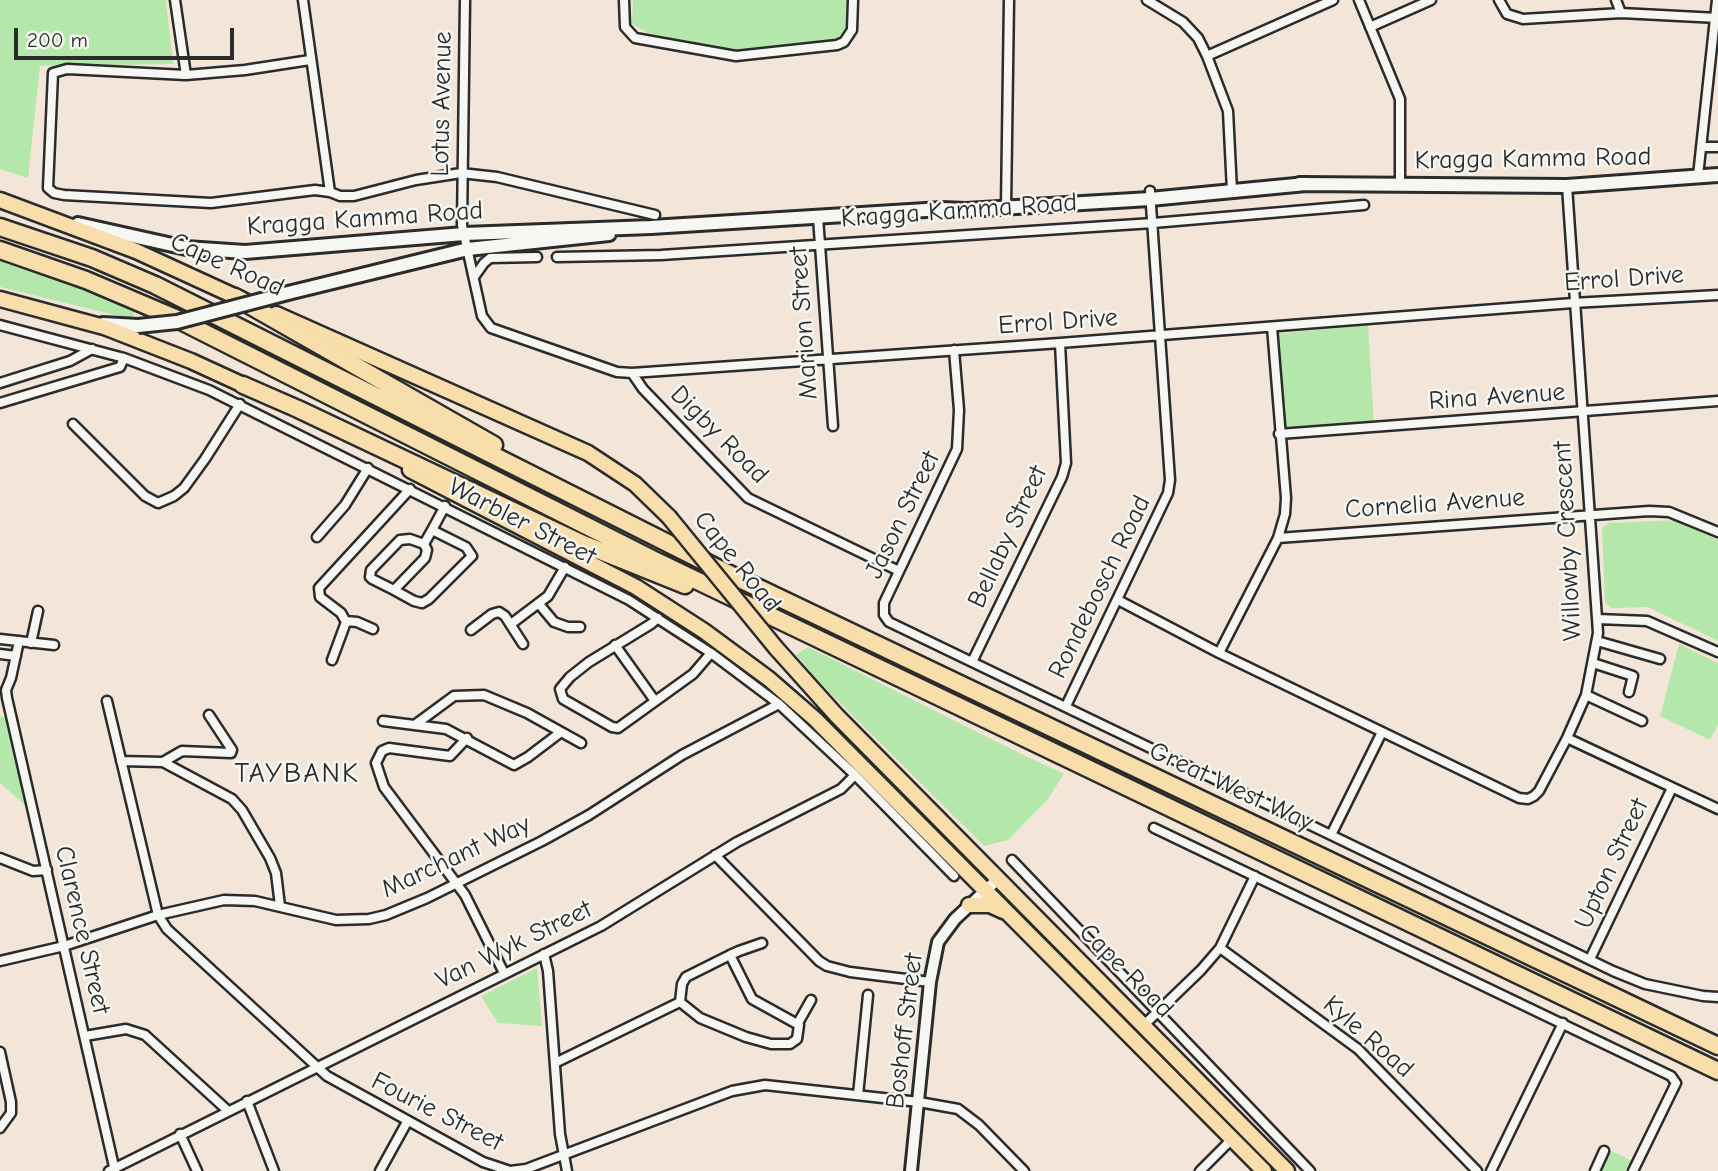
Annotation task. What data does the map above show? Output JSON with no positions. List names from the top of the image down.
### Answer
{
  "streets": {
    "highway": ["Great West Way"],
    "main road": ["Kragga Kamma Road", "Cape Road"],
    "street": [
      "Lotus Avenue",
      "Errol Drive",
      "Marion Street",
      "Rina Avenue",
      "Digby Road",
      "Cornelia Avenue",
      "Jason Street",
      "Warbler Street",
      "Bellaby Street",
      "Willowby Crescent",
      "Rondebosch Road",
      "Marchant Way",
      "Upton Street",
      "Clarence Street",
      "Van Wyk Street",
      "Boshoff Street",
      "Kyle Road",
      "Fourie Street"
    ]
  },
  "crossings": [
    ["Lotus Avenue", "Kragga Kamma Road"],
    ["Lotus Avenue", "Errol Drive"],
    ["Kragga Kamma Road", "Cape Road"],
    ["Kragga Kamma Road", "Errol Drive"],
    ["Kragga Kamma Road", "Marion Street"],
    ["Kragga Kamma Road", "Willowby Crescent"],
    ["Kragga Kamma Road", "Rondebosch Road"],
    ["Cape Road", "Boshoff Street"],
    ["Errol Drive", "Marion Street"],
    ["Errol Drive", "Digby Road"],
    ["Errol Drive", "Jason Street"],
    ["Errol Drive", "Bellaby Street"],
    ["Errol Drive", "Willowby Crescent"],
    ["Errol Drive", "Rondebosch Road"],
    ["Rina Avenue", "Willowby Crescent"],
    ["Digby Road", "Jason Street"],
    ["Cornelia Avenue", "Willowby Crescent"],
    ["Jason Street", "Great West Way"],
    ["Warbler Street", "Marchant Way"],
    ["Warbler Street", "Van Wyk Street"],
    ["Bellaby Street", "Great West Way"],
    ["Willowby Crescent", "Rondebosch Road"],
    ["Rondebosch Road", "Great West Way"],
    ["Great West Way", "Upton Street"],
    ["Marchant Way", "Clarence Street"],
    ["Marchant Way", "Fourie Street"],
    ["Clarence Street", "Van Wyk Street"],
    ["Van Wyk Street", "Fourie Street"],
    ["Boshoff Street", "Fourie Street"]
  ],
  "districts": ["TAYBANK"],
  "scale_bar": "200 m"
}
